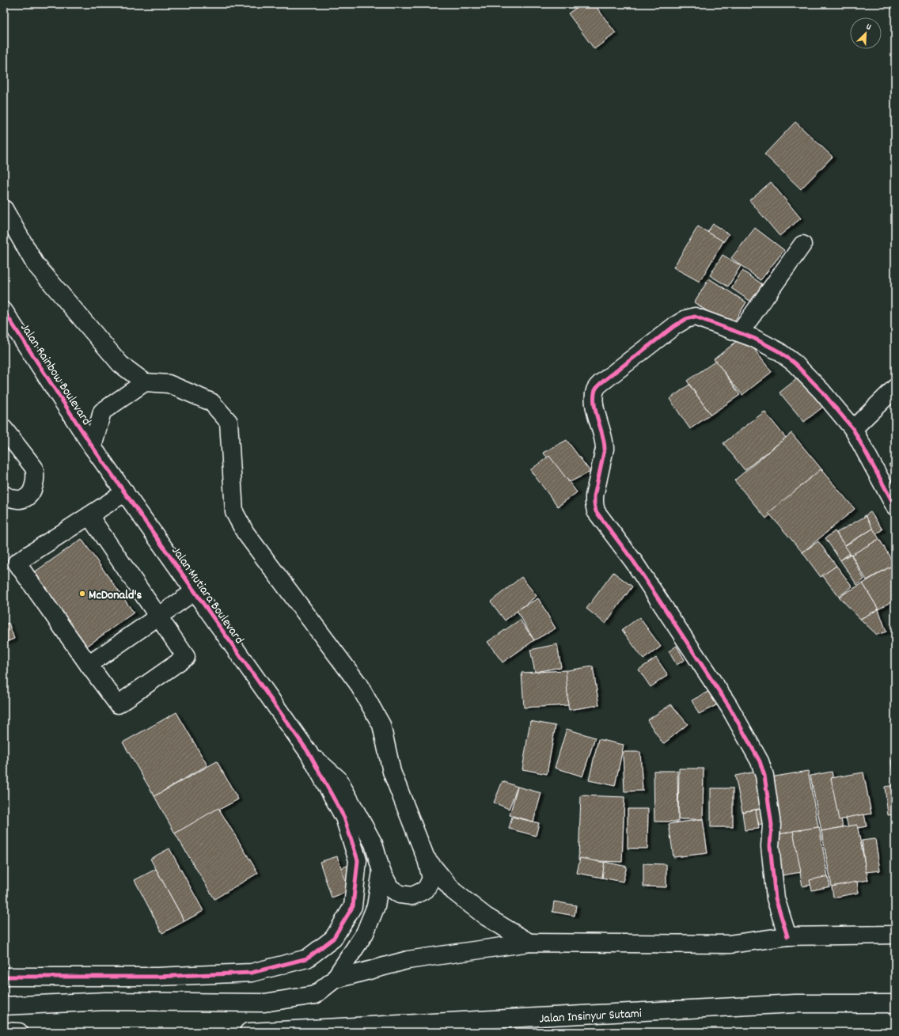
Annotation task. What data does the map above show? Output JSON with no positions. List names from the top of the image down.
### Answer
{
  "streets": {
    "main road": ["Jalan Rainbow Boulevard", "Jalan Mutiara Boulevard", "Jalan Insinyur Sutami"]
  },
  "crossings": [
    ["Jalan Rainbow Boulevard", "Jalan Mutiara Boulevard"]
  ],
  "places": ["McDonald's"],
  "north": "top right"
}
